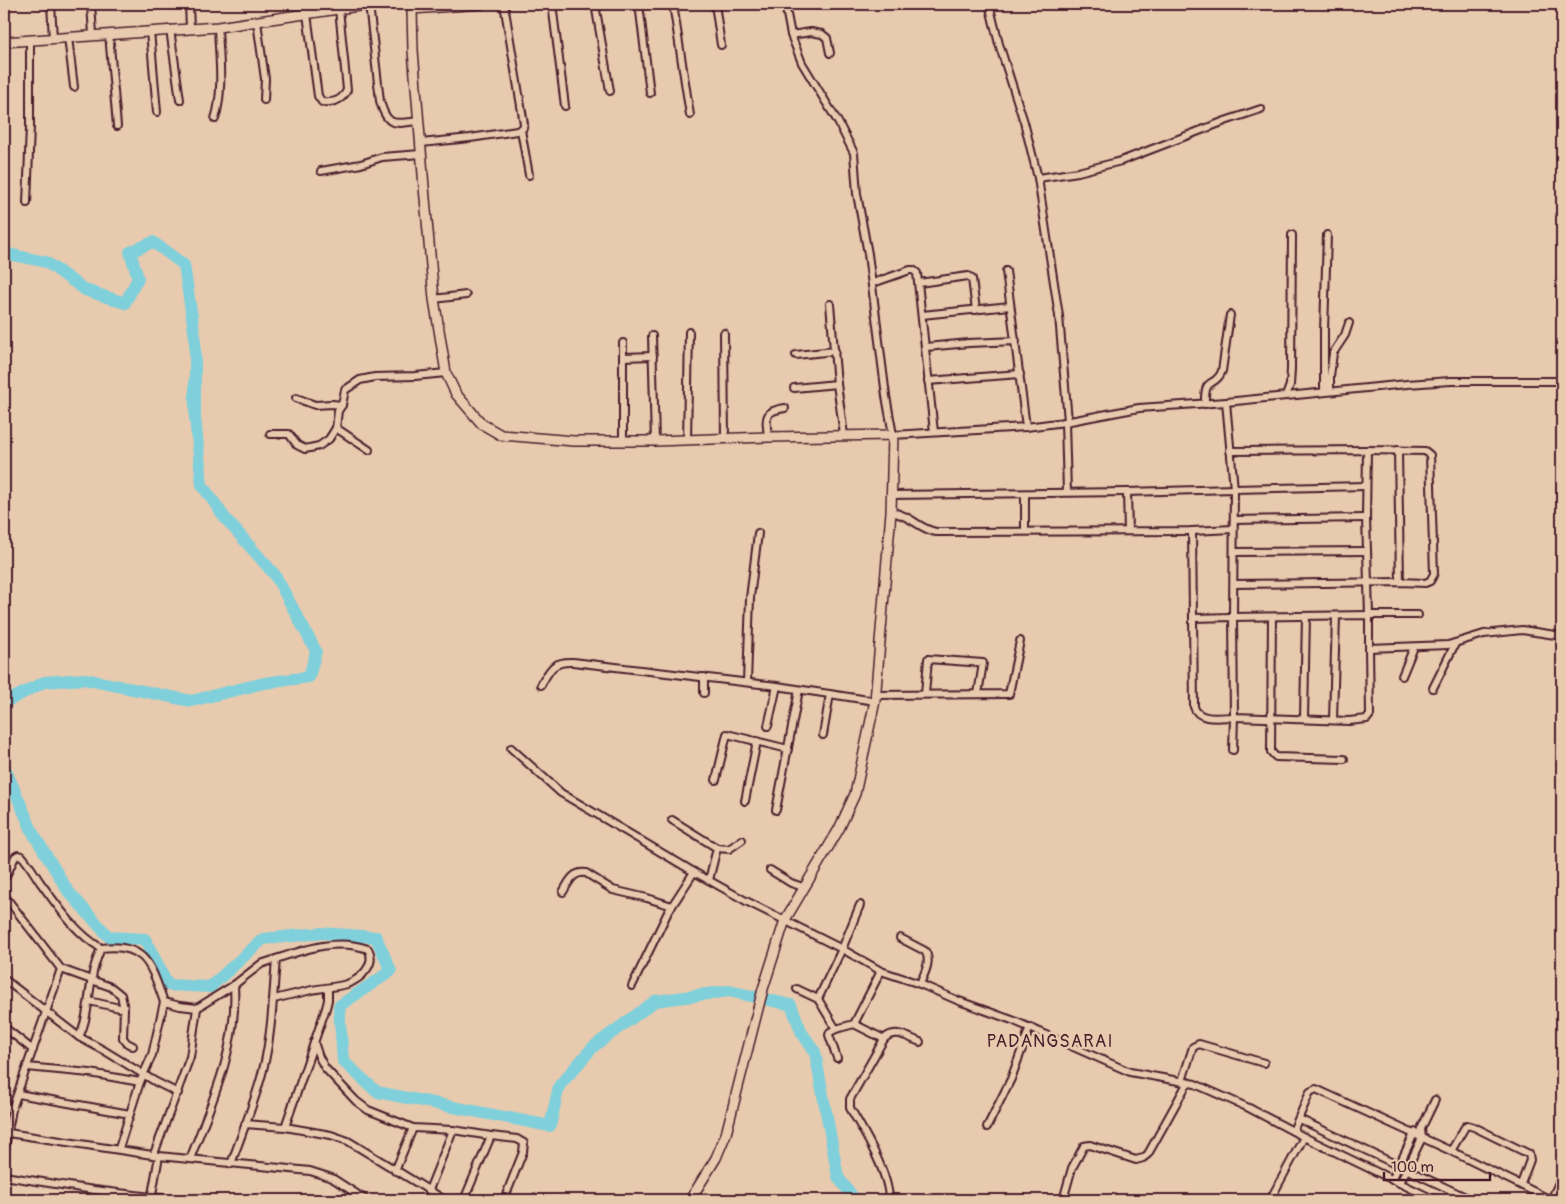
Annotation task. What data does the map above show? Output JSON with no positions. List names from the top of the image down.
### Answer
{
  "districts": ["PADANGSARAI"],
  "scale_bar": "100 m"
}
